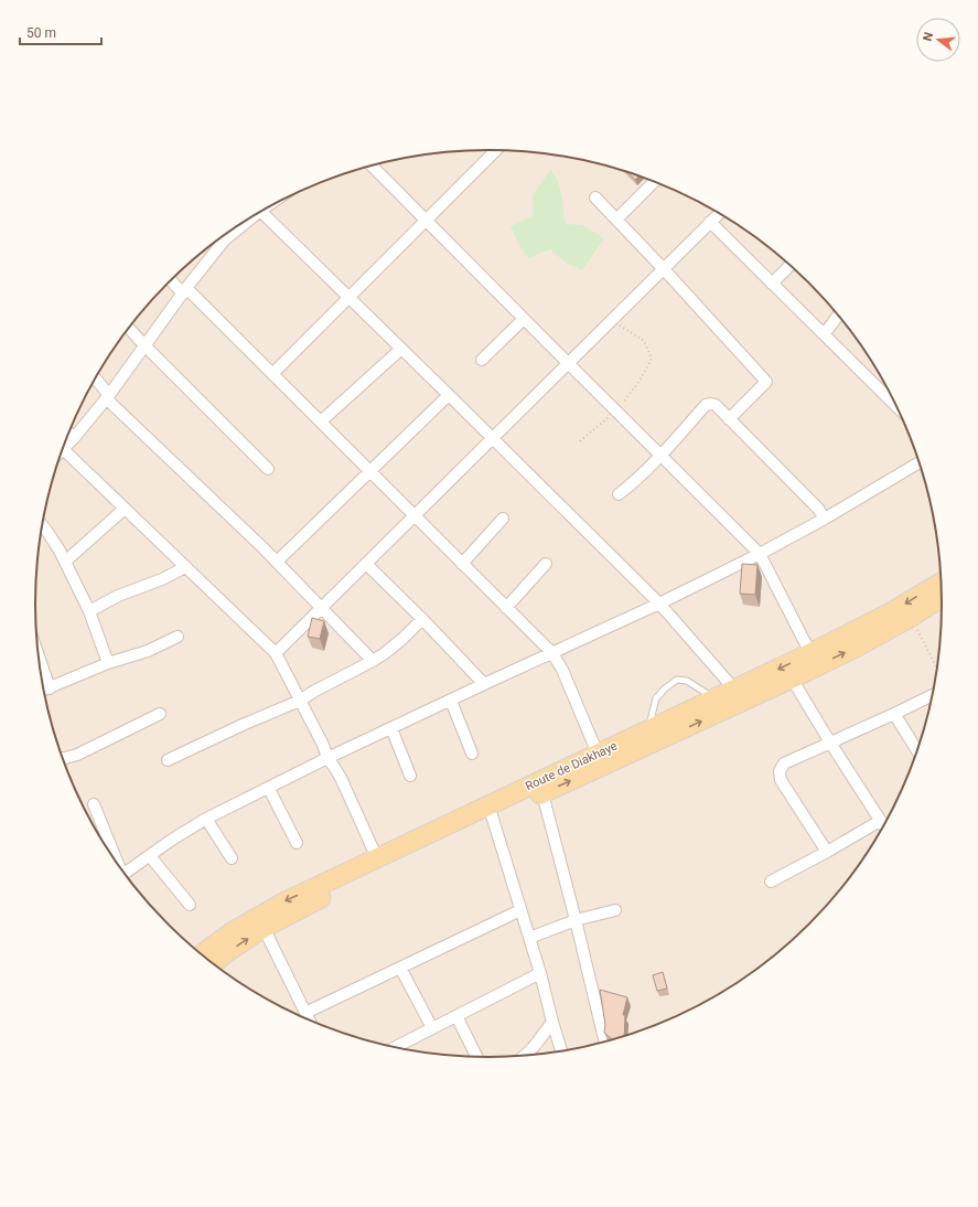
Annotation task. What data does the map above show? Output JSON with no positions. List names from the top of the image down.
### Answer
{
  "streets": {
    "main road": ["Route de Diakhaye"]
  },
  "scale_bar": "50 m",
  "north": "left"
}
